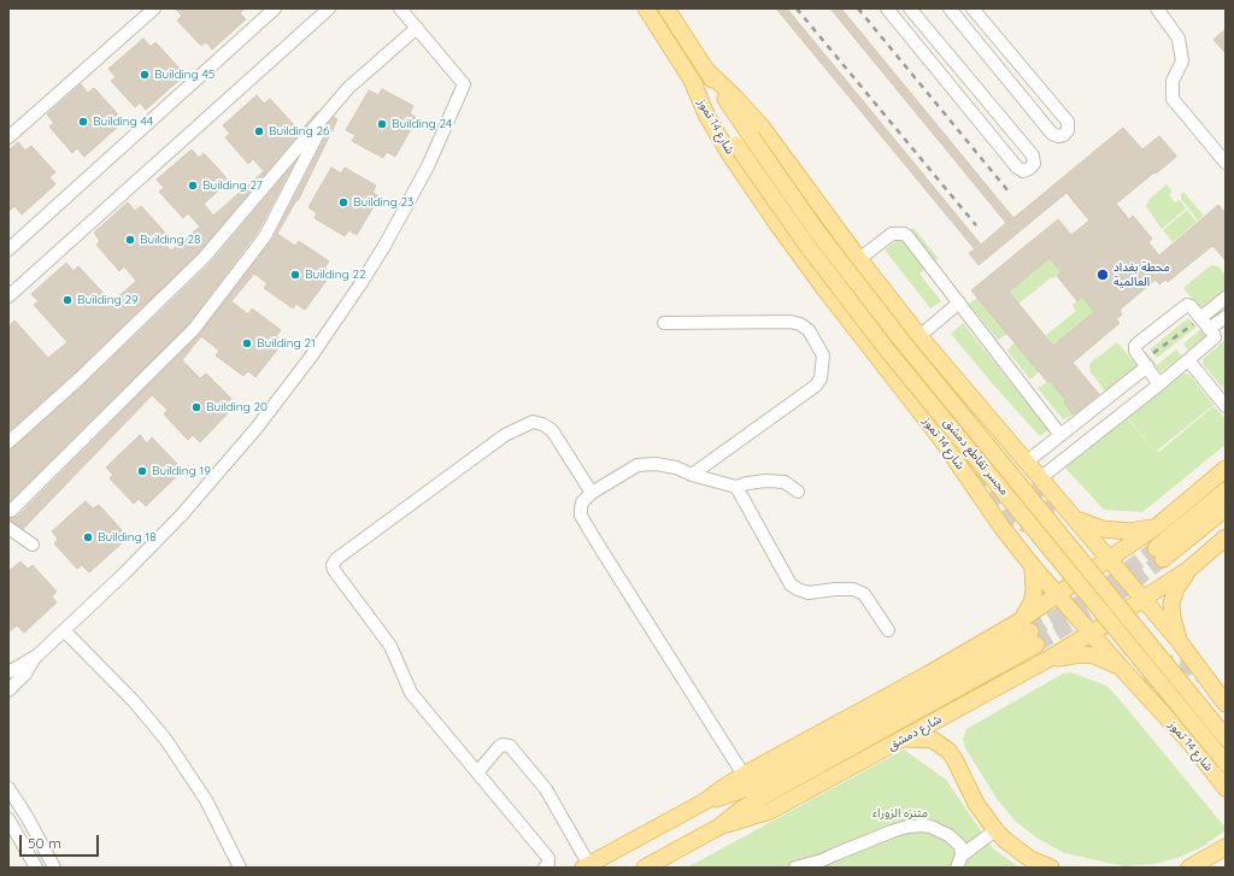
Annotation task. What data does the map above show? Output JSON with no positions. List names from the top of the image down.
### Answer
{
  "streets": {
    "main road": ["شارع 14 تموز", "مجسر تقاطع دمشق", "شارع دمشق"]
  },
  "crossings": [
    ["شارع 14 تموز", "مجسر تقاطع دمشق"],
    ["شارع 14 تموز", "شارع دمشق"]
  ],
  "parks": ["متنزه الزوراء"],
  "places": [
    "Building 45",
    "Building 44",
    "Building 24",
    "Building 26",
    "Building 27",
    "Building 23",
    "Building 28",
    "Building 22",
    "محطة بغداد العالمية",
    "Building 29",
    "Building 21",
    "Building 20",
    "Building 19",
    "Building 18"
  ],
  "scale_bar": "50 m"
}
